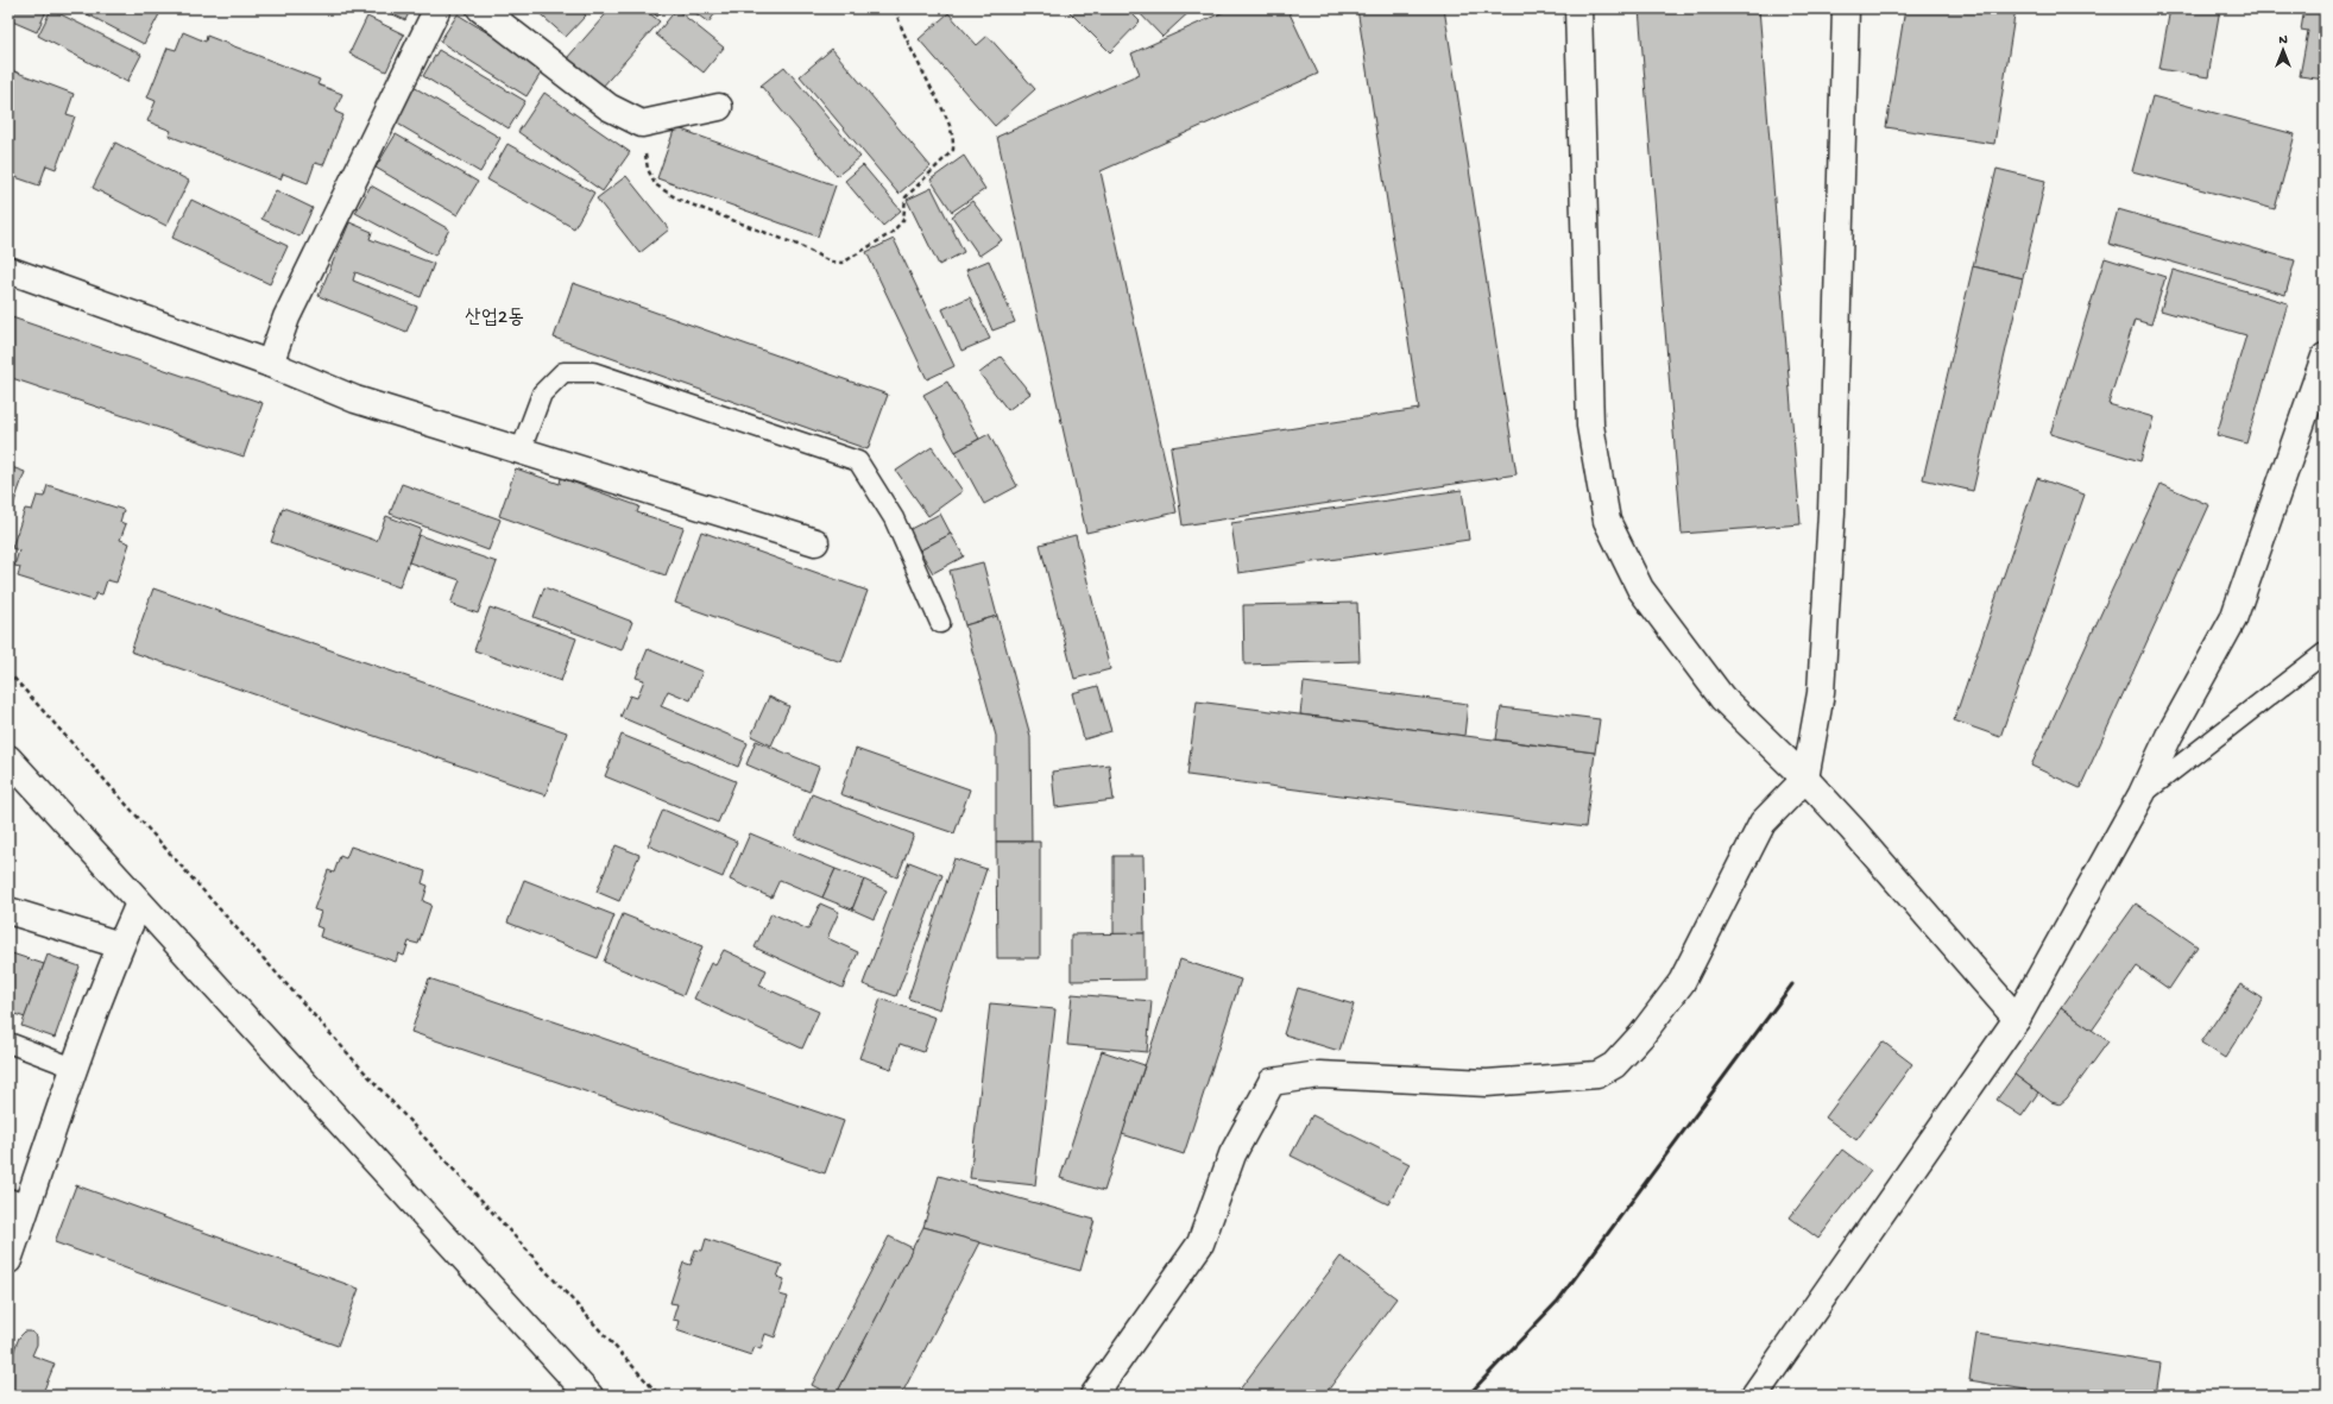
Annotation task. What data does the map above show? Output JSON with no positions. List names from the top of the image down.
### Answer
{
  "districts": ["산업2동"],
  "north": "top"
}
